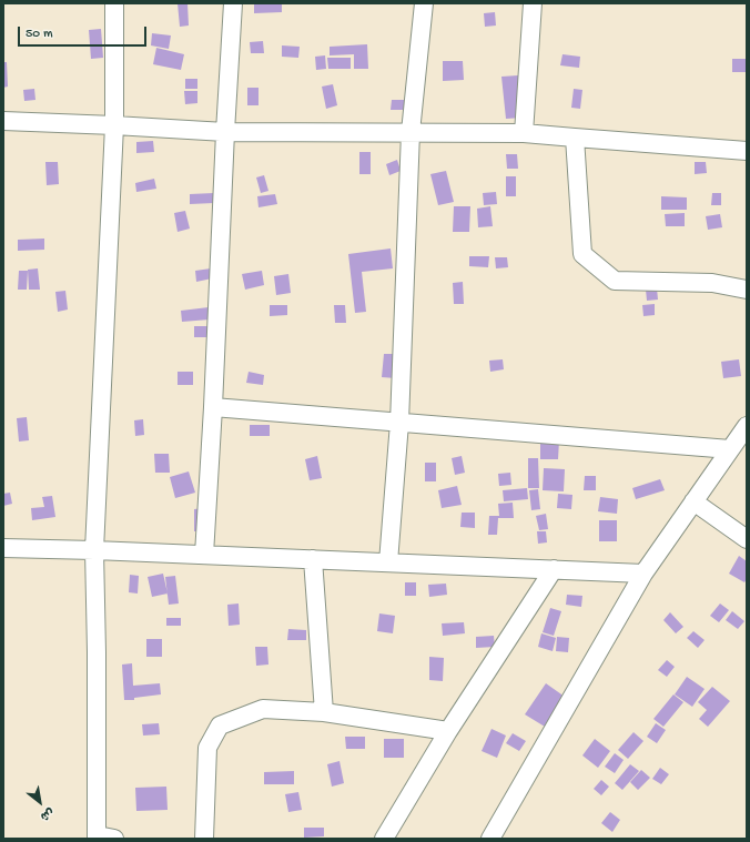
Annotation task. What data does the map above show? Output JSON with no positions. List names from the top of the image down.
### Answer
{
  "scale_bar": "50 m",
  "north": "bottom right"
}
